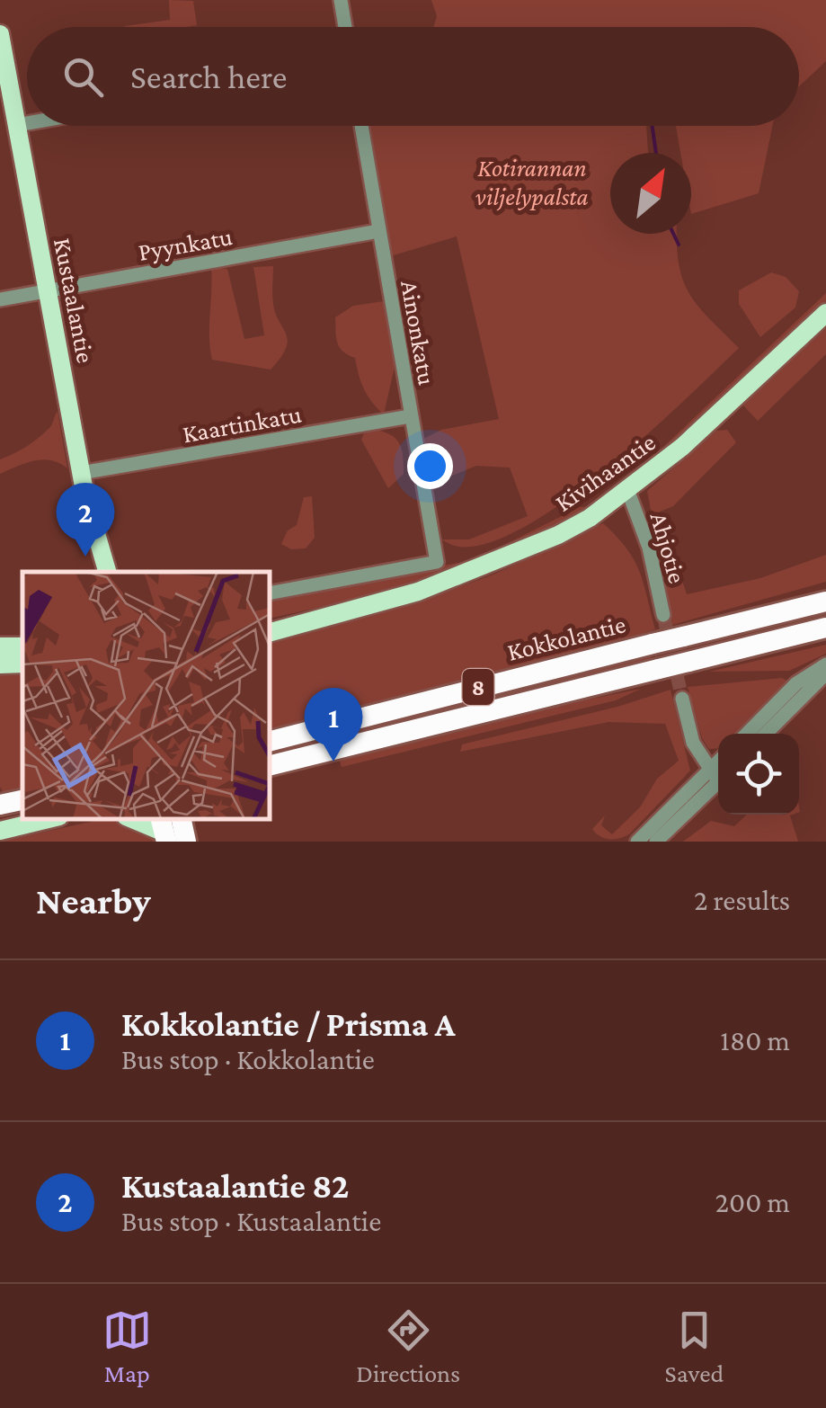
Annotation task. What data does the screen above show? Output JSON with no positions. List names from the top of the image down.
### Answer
{
  "streets": {
    "highway": ["Kokkolantie", "8"],
    "main road": ["Kustaalantie", "Kivihaantie"],
    "street": [
      "Pyynkatu",
      "Ainonkatu",
      "Kaartinkatu",
      "Ahjotie"
    ]
  },
  "crossings": [
    ["Pyynkatu", "Kustaalantie"],
    ["Pyynkatu", "Ainonkatu"],
    ["Kustaalantie", "Kaartinkatu"],
    ["Ainonkatu", "Kaartinkatu"],
    ["Kivihaantie", "Ahjotie"]
  ],
  "parks": ["Kotirannan viljelypalsta"],
  "north": "top right",
  "page": {
    "search": "Search here",
    "pins": ["2", "1"],
    "heading": ["Nearby", "2 results"],
    "list": [
      {
        "mark": "1",
        "name": "Kokkolantie / Prisma A",
        "note": "Bus stop · Kokkolantie",
        "value": "180 m"
      },
      {
        "mark": "2",
        "name": "Kustaalantie 82",
        "note": "Bus stop · Kustaalantie",
        "value": "200 m"
      }
    ],
    "nav": ["Map", "Directions", "Saved"]
  }
}
